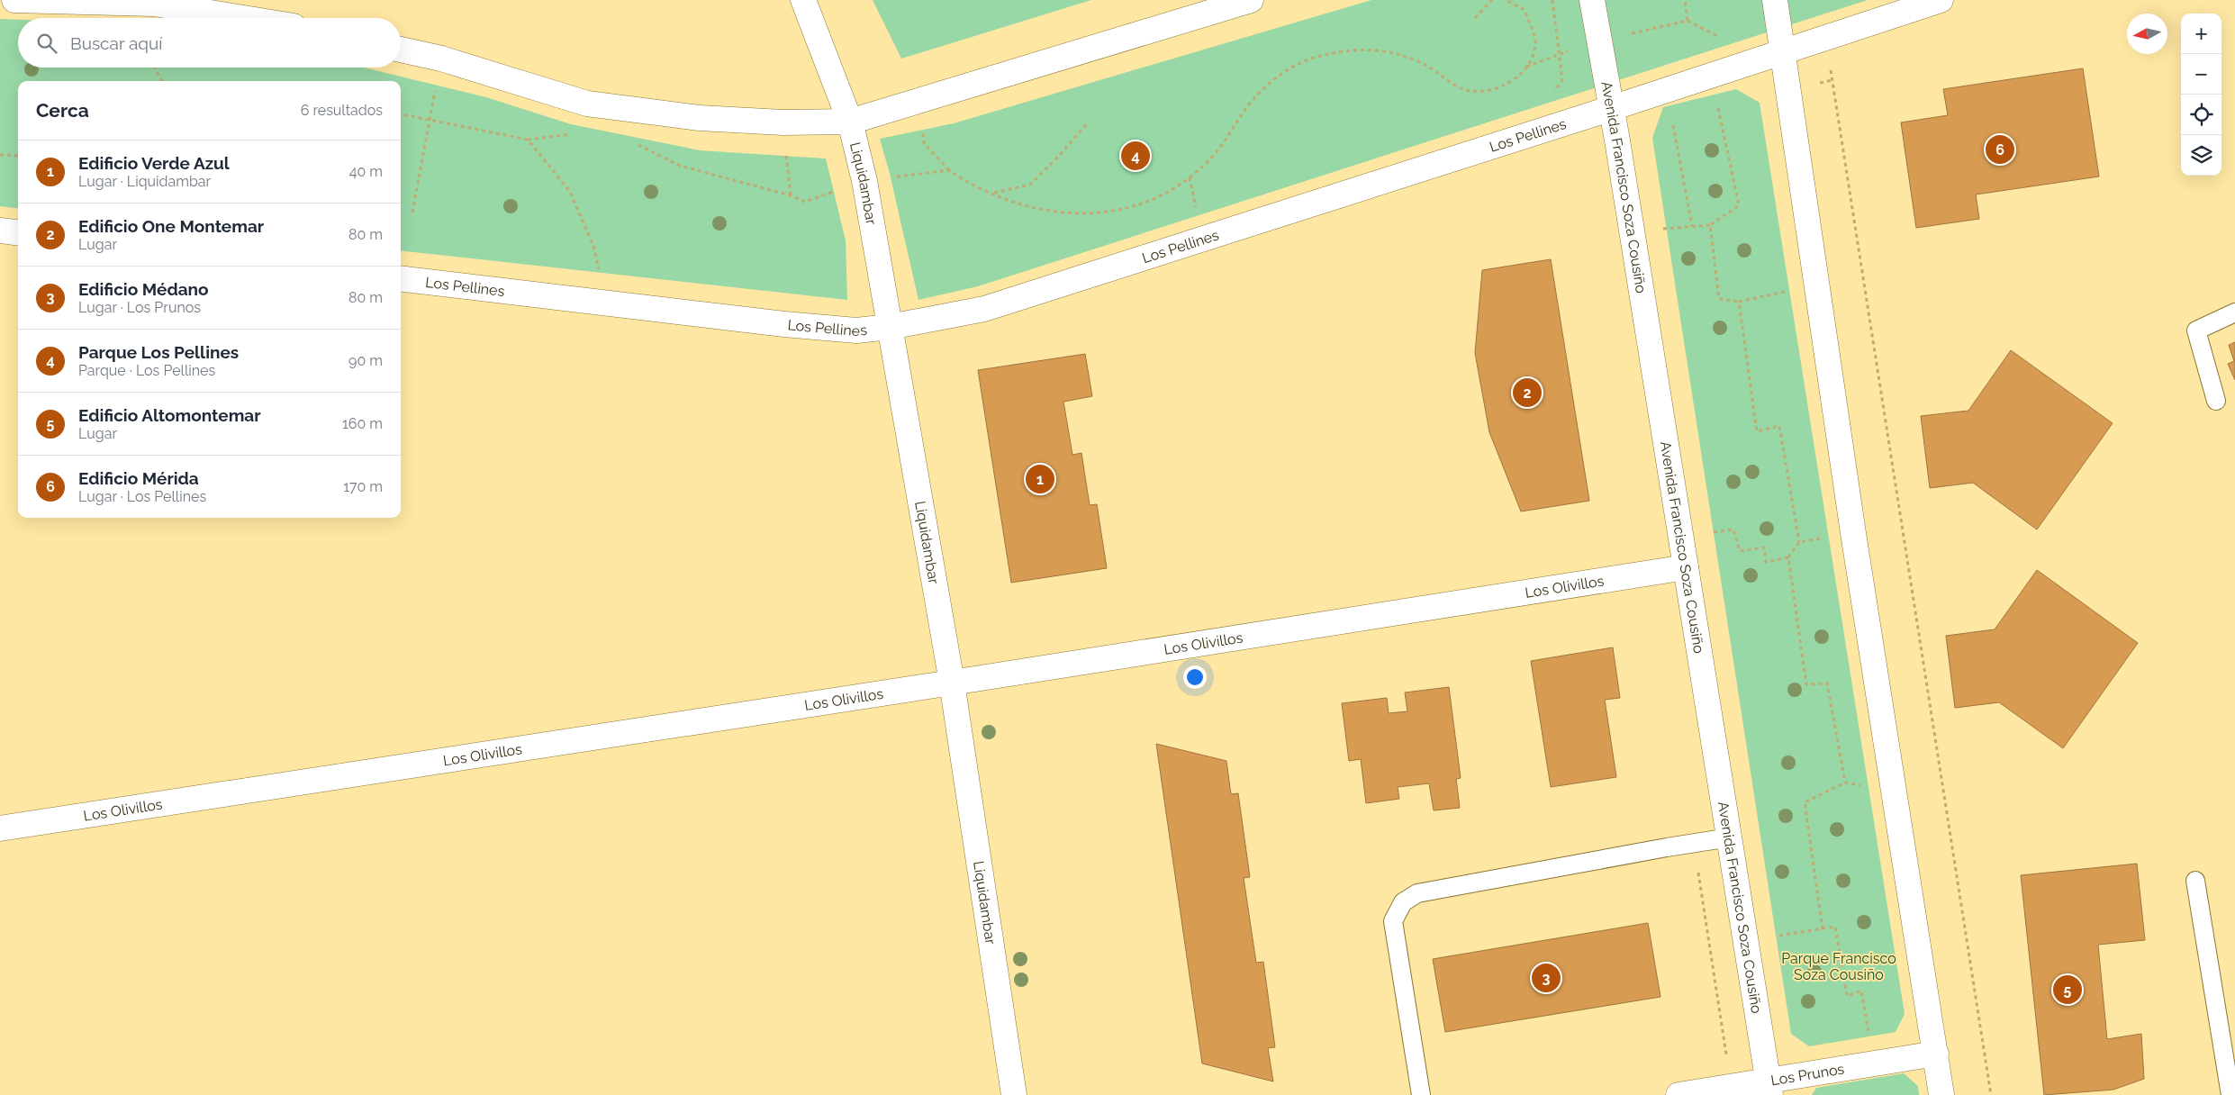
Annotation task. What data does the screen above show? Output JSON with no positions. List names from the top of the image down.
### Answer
{
  "streets": {
    "street": [
      "Los Pellines",
      "Liquidambar",
      "Avenida Francisco Soza Cousiño",
      "Los Olivillos",
      "Los Prunos"
    ]
  },
  "crossings": [
    ["Los Pellines", "Liquidambar"],
    ["Los Pellines", "Avenida Francisco Soza Cousiño"],
    ["Liquidambar", "Los Olivillos"],
    ["Avenida Francisco Soza Cousiño", "Los Olivillos"],
    ["Avenida Francisco Soza Cousiño", "Los Prunos"]
  ],
  "parks": ["Parque Francisco Soza Cousiño"],
  "north": "left",
  "page": {
    "map_buttons": ["+", "−"],
    "search": "Buscar aquí",
    "heading": ["Cerca", "6 resultados"],
    "pins": [
      "6",
      "4",
      "2",
      "1",
      "3",
      "5"
    ],
    "list": [
      {
        "mark": "1",
        "name": "Edificio Verde Azul",
        "note": "Lugar · Liquidambar",
        "value": "40 m"
      },
      {
        "mark": "2",
        "name": "Edificio One Montemar",
        "note": "Lugar",
        "value": "80 m"
      },
      {
        "mark": "3",
        "name": "Edificio Médano",
        "note": "Lugar · Los Prunos",
        "value": "80 m"
      },
      {
        "mark": "4",
        "name": "Parque Los Pellines",
        "note": "Parque · Los Pellines",
        "value": "90 m"
      },
      {
        "mark": "5",
        "name": "Edificio Altomontemar",
        "note": "Lugar",
        "value": "160 m"
      },
      {
        "mark": "6",
        "name": "Edificio Mérida",
        "note": "Lugar · Los Pellines",
        "value": "170 m"
      }
    ]
  }
}
